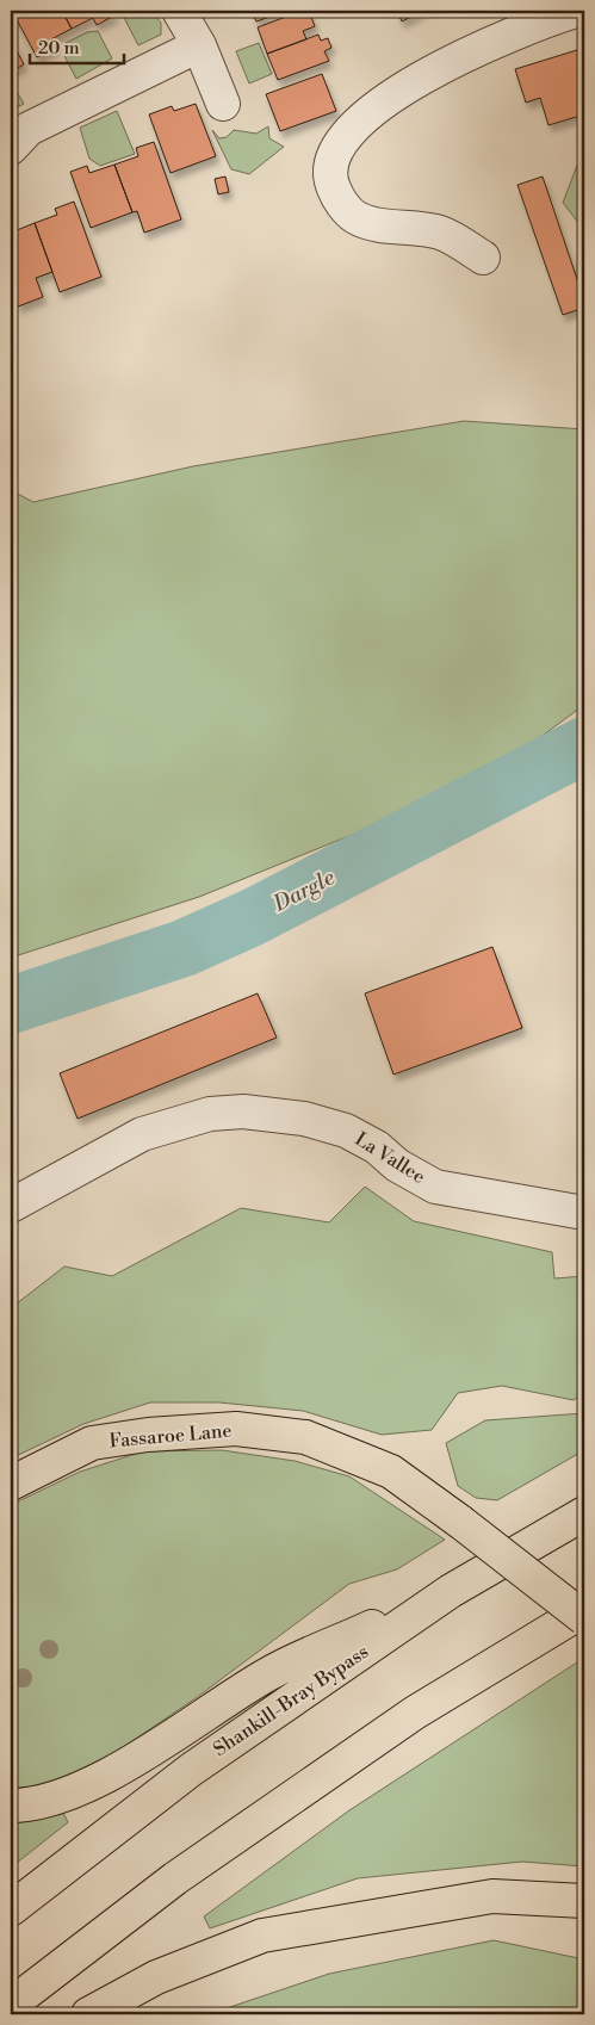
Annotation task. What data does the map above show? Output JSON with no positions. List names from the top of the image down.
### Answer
{
  "streets": {
    "main road": ["Fassaroe Lane", "Shankill-Bray Bypass"],
    "street": ["La Vallee"]
  },
  "water": ["Dargle"],
  "scale_bar": "20 m"
}
